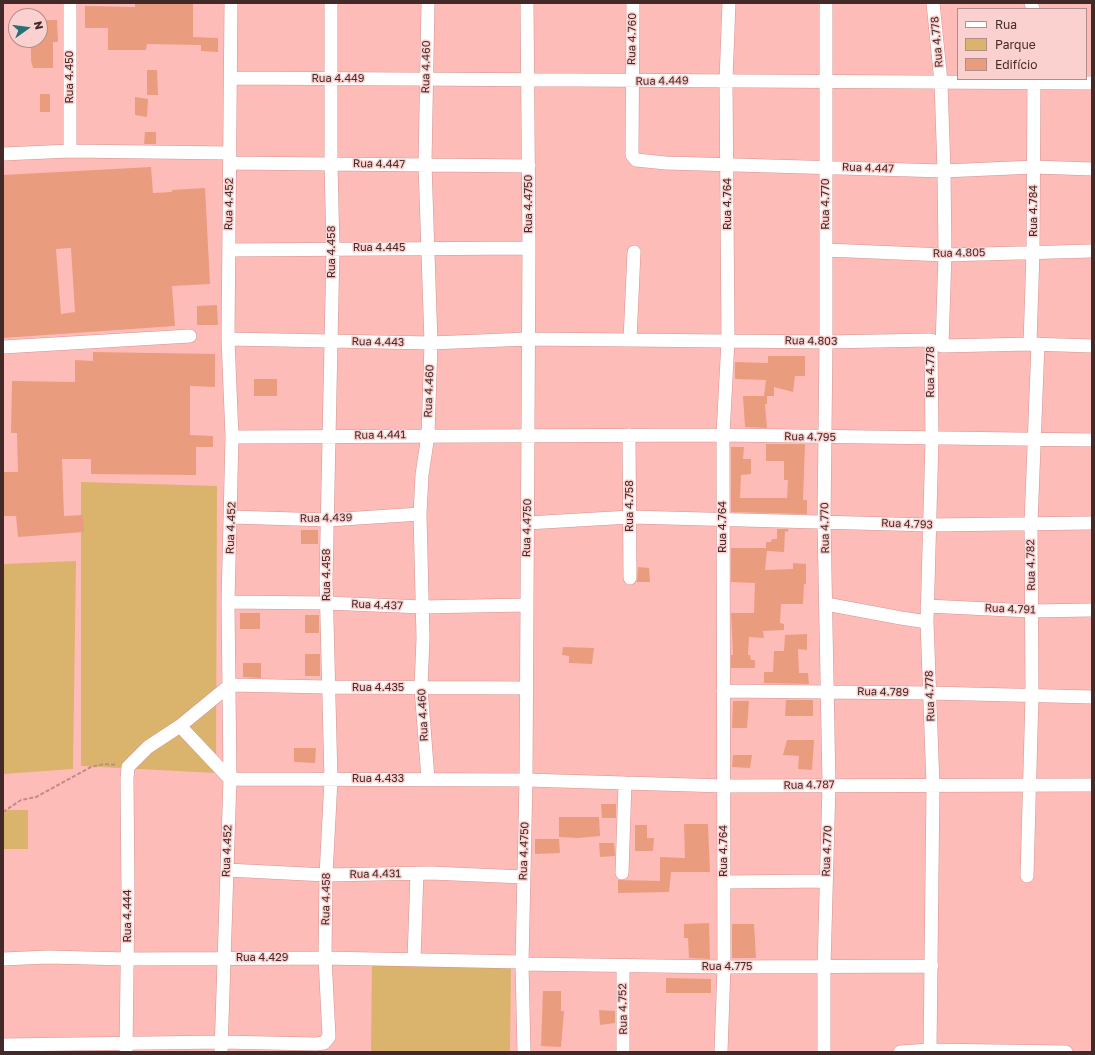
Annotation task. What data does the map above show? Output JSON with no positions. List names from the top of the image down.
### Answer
{
  "streets": {
    "street": [
      "Rua 4.760",
      "Rua 4.778",
      "Rua 4.460",
      "Rua 4.450",
      "Rua 4.449",
      "Rua 4.447",
      "Rua 4.452",
      "Rua 4.4750",
      "Rua 4.764",
      "Rua 4.770",
      "Rua 4.784",
      "Rua 4.445",
      "Rua 4.458",
      "Rua 4.805",
      "Rua 4.803",
      "Rua 4.443",
      "Rua 4.441",
      "Rua 4.795",
      "Rua 4.758",
      "Rua 4.439",
      "Rua 4.793",
      "Rua 4.782",
      "Rua 4.437",
      "Rua 4.791",
      "Rua 4.435",
      "Rua 4.789",
      "Rua 4.433",
      "Rua 4.787",
      "Rua 4.431",
      "Rua 4.444",
      "Rua 4.429",
      "Rua 4.775",
      "Rua 4.752"
    ]
  },
  "crossings": [
    ["Rua 4.760", "Rua 4.449"],
    ["Rua 4.760", "Rua 4.447"],
    ["Rua 4.778", "Rua 4.449"],
    ["Rua 4.778", "Rua 4.447"],
    ["Rua 4.778", "Rua 4.805"],
    ["Rua 4.778", "Rua 4.803"],
    ["Rua 4.778", "Rua 4.795"],
    ["Rua 4.778", "Rua 4.793"],
    ["Rua 4.778", "Rua 4.791"],
    ["Rua 4.778", "Rua 4.789"],
    ["Rua 4.778", "Rua 4.787"],
    ["Rua 4.778", "Rua 4.775"],
    ["Rua 4.460", "Rua 4.449"],
    ["Rua 4.460", "Rua 4.447"],
    ["Rua 4.460", "Rua 4.445"],
    ["Rua 4.460", "Rua 4.443"],
    ["Rua 4.460", "Rua 4.441"],
    ["Rua 4.460", "Rua 4.439"],
    ["Rua 4.460", "Rua 4.437"],
    ["Rua 4.460", "Rua 4.435"],
    ["Rua 4.460", "Rua 4.433"],
    ["Rua 4.450", "Rua 4.447"],
    ["Rua 4.449", "Rua 4.452"],
    ["Rua 4.449", "Rua 4.4750"],
    ["Rua 4.449", "Rua 4.764"],
    ["Rua 4.449", "Rua 4.770"],
    ["Rua 4.449", "Rua 4.784"],
    ["Rua 4.449", "Rua 4.458"],
    ["Rua 4.447", "Rua 4.452"],
    ["Rua 4.447", "Rua 4.4750"],
    ["Rua 4.447", "Rua 4.764"],
    ["Rua 4.447", "Rua 4.770"],
    ["Rua 4.447", "Rua 4.784"],
    ["Rua 4.447", "Rua 4.458"],
    ["Rua 4.452", "Rua 4.445"],
    ["Rua 4.452", "Rua 4.458"],
    ["Rua 4.452", "Rua 4.443"],
    ["Rua 4.452", "Rua 4.441"],
    ["Rua 4.452", "Rua 4.439"],
    ["Rua 4.452", "Rua 4.437"],
    ["Rua 4.452", "Rua 4.435"],
    ["Rua 4.452", "Rua 4.433"],
    ["Rua 4.452", "Rua 4.431"],
    ["Rua 4.452", "Rua 4.429"],
    ["Rua 4.4750", "Rua 4.445"],
    ["Rua 4.4750", "Rua 4.803"],
    ["Rua 4.4750", "Rua 4.443"],
    ["Rua 4.4750", "Rua 4.441"],
    ["Rua 4.4750", "Rua 4.795"],
    ["Rua 4.4750", "Rua 4.793"],
    ["Rua 4.4750", "Rua 4.437"],
    ["Rua 4.4750", "Rua 4.435"],
    ["Rua 4.4750", "Rua 4.433"],
    ["Rua 4.4750", "Rua 4.787"],
    ["Rua 4.4750", "Rua 4.431"],
    ["Rua 4.4750", "Rua 4.429"],
    ["Rua 4.4750", "Rua 4.775"],
    ["Rua 4.764", "Rua 4.803"],
    ["Rua 4.764", "Rua 4.795"],
    ["Rua 4.764", "Rua 4.793"],
    ["Rua 4.764", "Rua 4.789"],
    ["Rua 4.764", "Rua 4.787"],
    ["Rua 4.764", "Rua 4.775"],
    ["Rua 4.770", "Rua 4.805"],
    ["Rua 4.770", "Rua 4.803"],
    ["Rua 4.770", "Rua 4.795"],
    ["Rua 4.770", "Rua 4.793"],
    ["Rua 4.770", "Rua 4.789"],
    ["Rua 4.770", "Rua 4.787"],
    ["Rua 4.770", "Rua 4.775"],
    ["Rua 4.784", "Rua 4.805"],
    ["Rua 4.784", "Rua 4.803"],
    ["Rua 4.784", "Rua 4.782"],
    ["Rua 4.445", "Rua 4.458"],
    ["Rua 4.458", "Rua 4.443"],
    ["Rua 4.458", "Rua 4.441"],
    ["Rua 4.458", "Rua 4.439"],
    ["Rua 4.458", "Rua 4.437"],
    ["Rua 4.458", "Rua 4.435"],
    ["Rua 4.458", "Rua 4.433"],
    ["Rua 4.458", "Rua 4.431"],
    ["Rua 4.458", "Rua 4.429"],
    ["Rua 4.803", "Rua 4.443"],
    ["Rua 4.803", "Rua 4.782"],
    ["Rua 4.441", "Rua 4.795"],
    ["Rua 4.795", "Rua 4.758"],
    ["Rua 4.795", "Rua 4.782"],
    ["Rua 4.758", "Rua 4.793"],
    ["Rua 4.793", "Rua 4.782"],
    ["Rua 4.782", "Rua 4.791"],
    ["Rua 4.782", "Rua 4.789"],
    ["Rua 4.782", "Rua 4.787"],
    ["Rua 4.433", "Rua 4.787"],
    ["Rua 4.444", "Rua 4.429"],
    ["Rua 4.429", "Rua 4.775"],
    ["Rua 4.775", "Rua 4.752"]
  ],
  "legend": ["Rua", "Parque", "Edifício"],
  "north": "right"
}
